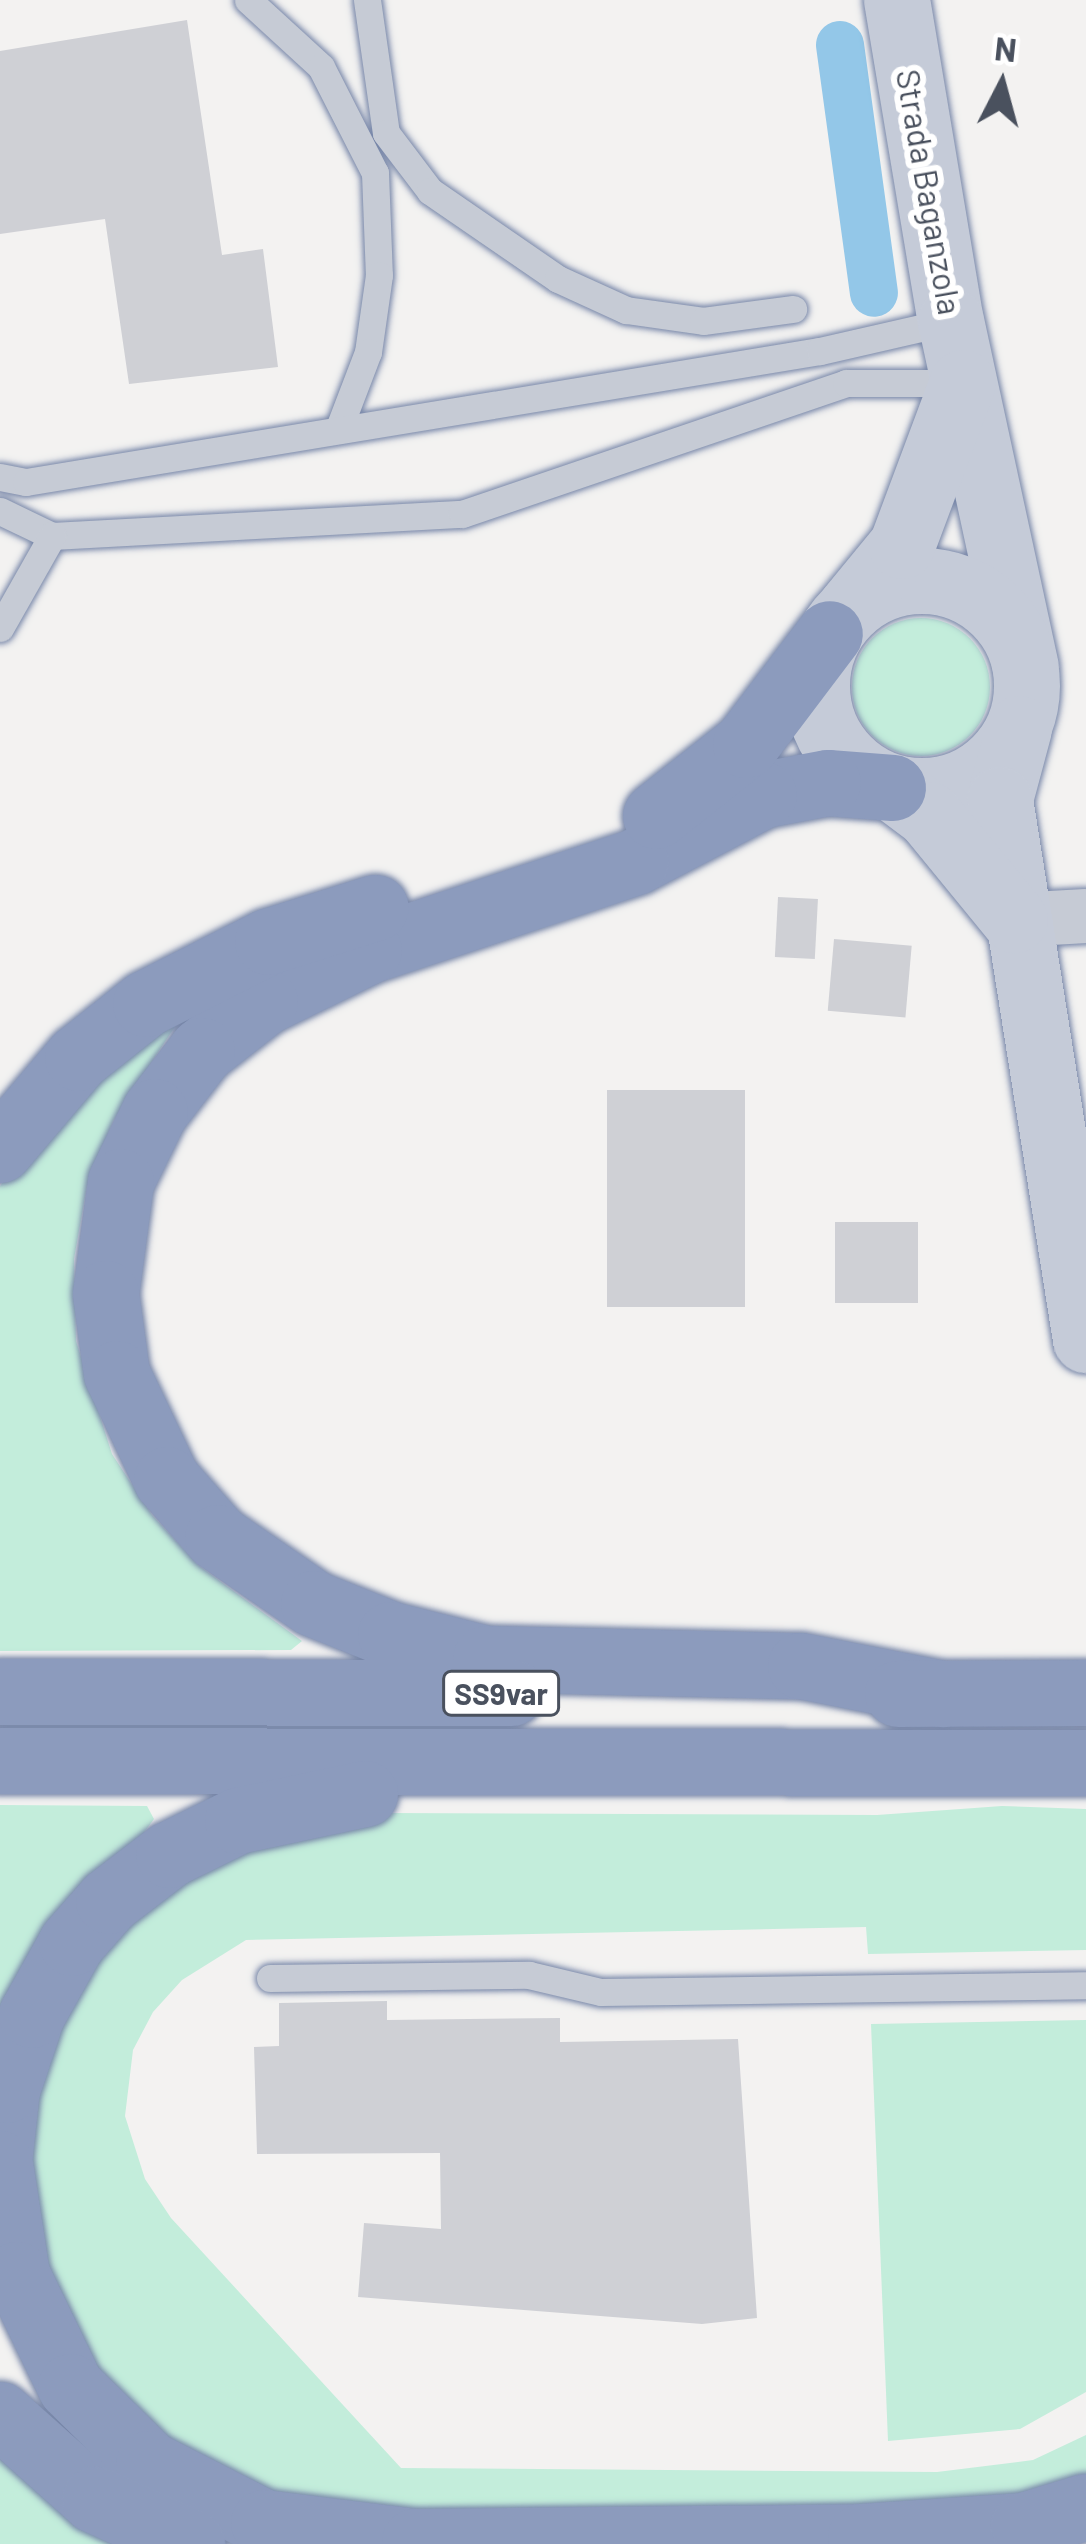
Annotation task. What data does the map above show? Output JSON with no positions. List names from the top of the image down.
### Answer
{
  "streets": {
    "highway": ["SS9var"],
    "main road": ["Strada Baganzola"]
  },
  "north": "top"
}
